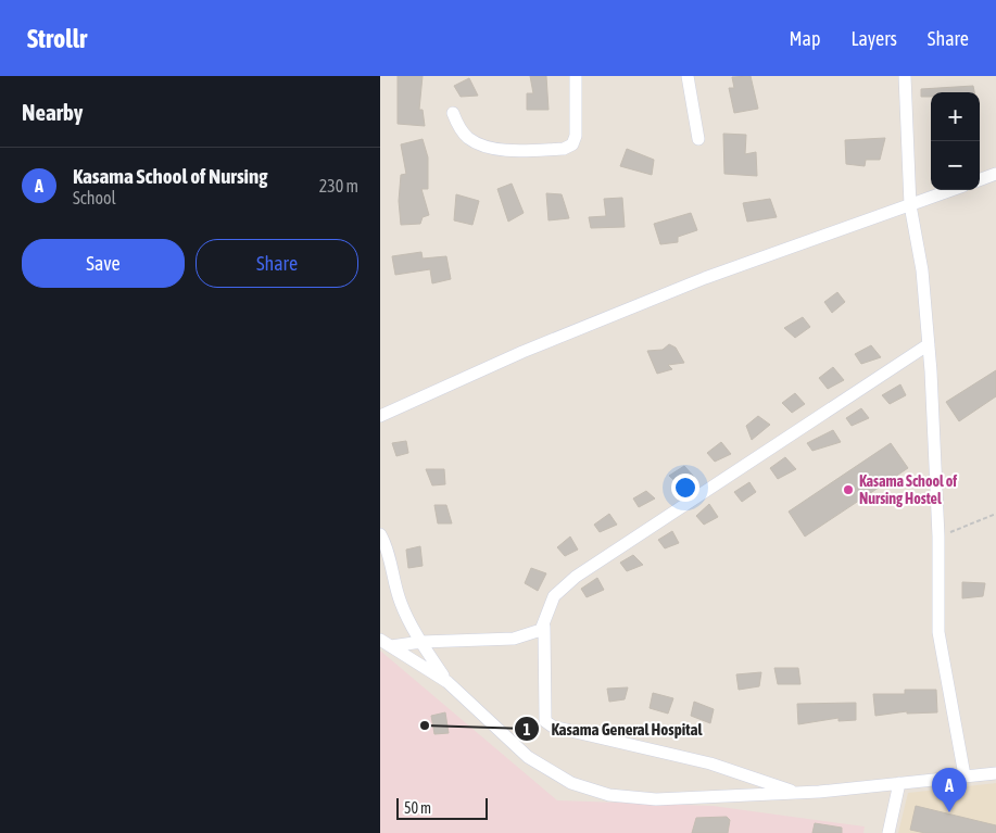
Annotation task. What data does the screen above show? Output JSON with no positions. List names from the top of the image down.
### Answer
{
  "places": ["Kasama School of Nursing Hostel", "Kasama General Hospital"],
  "scale_bar": "50 m",
  "page": {
    "header": "Strollr",
    "nav": ["Map", "Layers", "Share"],
    "heading": "Nearby",
    "map_buttons": ["+", "−"],
    "list": [
      {
        "mark": "A",
        "name": "Kasama School of Nursing",
        "note": "School",
        "value": "230 m"
      }
    ],
    "buttons": ["Save", "Share"],
    "pins": "A",
    "scale": "50 m"
  }
}
